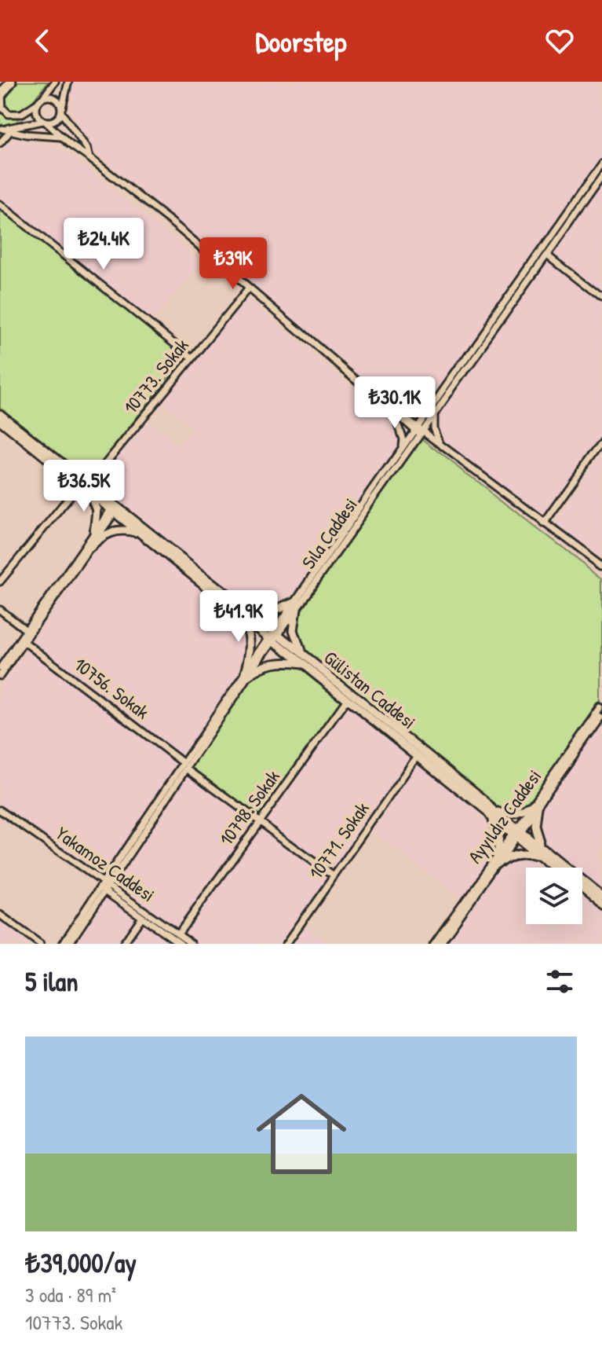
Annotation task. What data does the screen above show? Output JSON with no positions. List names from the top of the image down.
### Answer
{
  "streets": {
    "main road": ["Gülistan Caddesi"],
    "street": [
      "10773. Sokak",
      "Sıla Caddesi",
      "10756. Sokak",
      "10798. Sokak",
      "Ayyıldız Caddesi",
      "10771. Sokak",
      "Yakamoz Caddesi"
    ]
  },
  "crossings": [
    ["10773. Sokak", "Gülistan Caddesi"],
    ["Sıla Caddesi", "Gülistan Caddesi"],
    ["10756. Sokak", "10798. Sokak"],
    ["10756. Sokak", "10771. Sokak"],
    ["Gülistan Caddesi", "10798. Sokak"],
    ["Gülistan Caddesi", "Ayyıldız Caddesi"],
    ["Gülistan Caddesi", "10771. Sokak"],
    ["10798. Sokak", "Yakamoz Caddesi"]
  ],
  "page": {
    "header": "Doorstep",
    "price": [
      "₺24.4K",
      "₺39K",
      "₺30.1K",
      "₺36.5K",
      "₺41.9K"
    ],
    "heading": "5 ilan",
    "list": [
      {
        "name": "₺39,000/ay",
        "note": "3 oda · 89 m² · 10773. Sokak"
      }
    ]
  }
}
